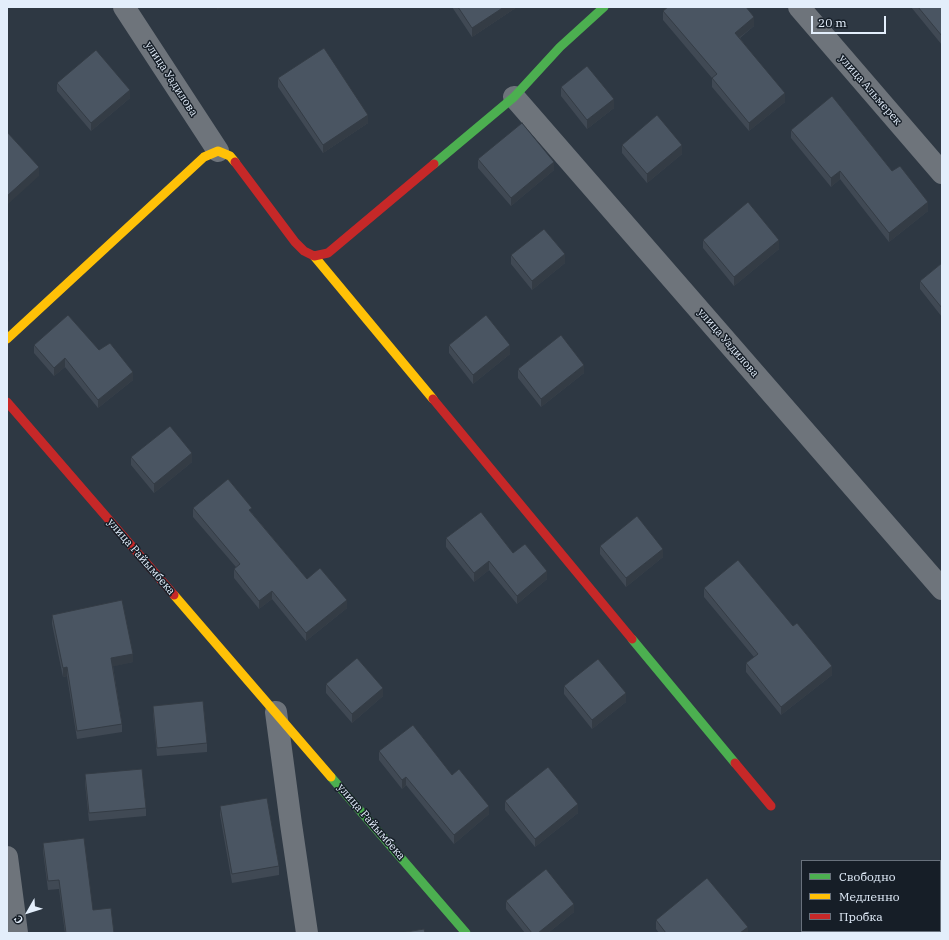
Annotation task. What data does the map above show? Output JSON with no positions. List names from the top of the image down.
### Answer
{
  "streets": {
    "street": ["улица Уадилова", "улица Альмерек", "улица Райымбека"]
  },
  "legend": ["Свободно", "Медленно", "Пробка"],
  "scale_bar": "20 m",
  "north": "bottom left"
}
